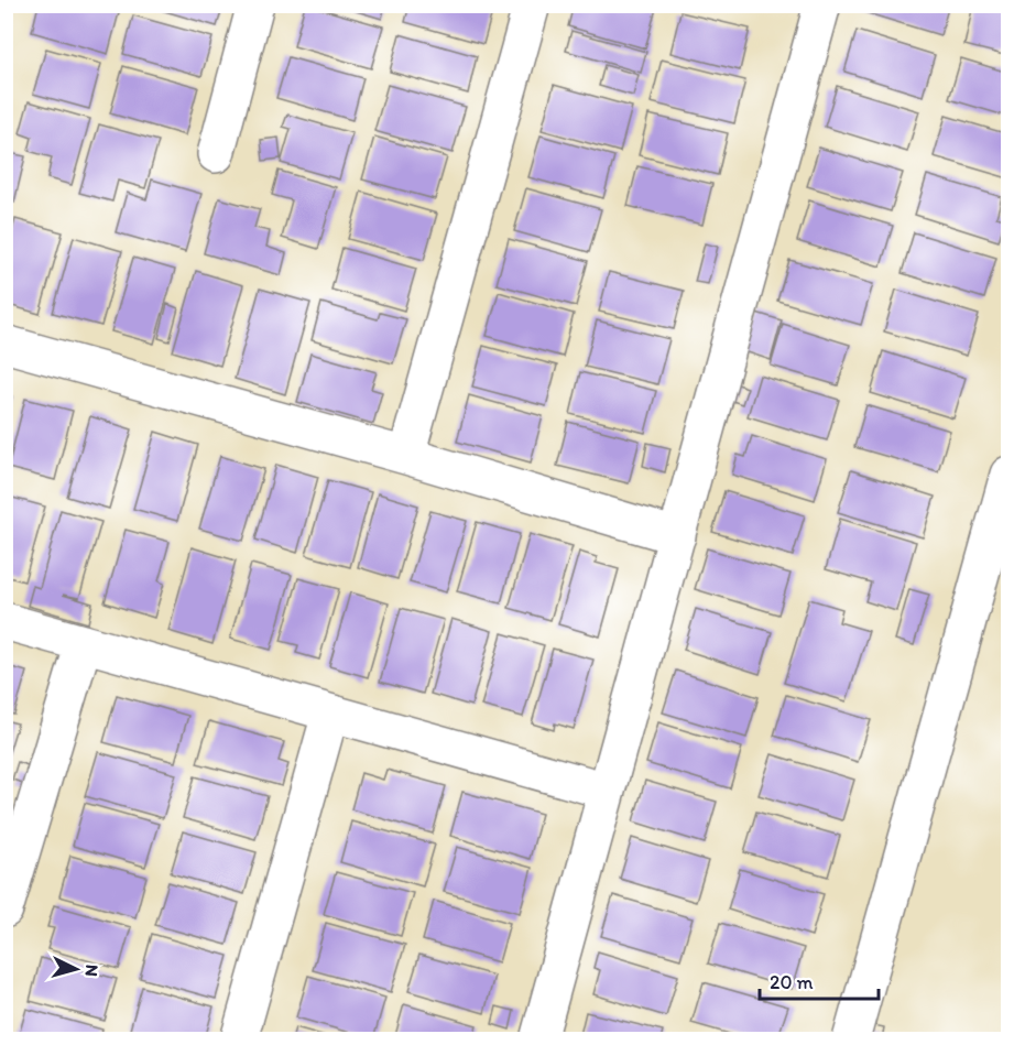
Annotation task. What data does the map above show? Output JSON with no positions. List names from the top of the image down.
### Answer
{
  "scale_bar": "20 m",
  "north": "right"
}
